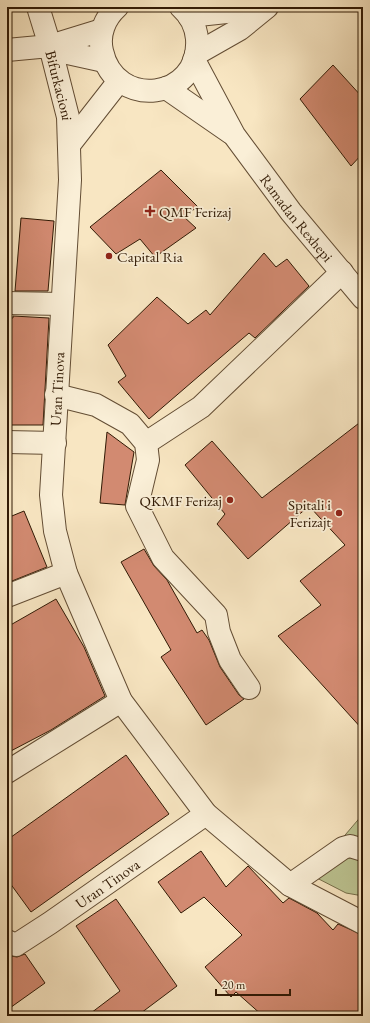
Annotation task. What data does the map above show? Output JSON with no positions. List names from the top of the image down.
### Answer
{
  "streets": {
    "street": ["Bifurkacioni", "Ramadan Rexhepi", "Uran Tinova"]
  },
  "crossings": [
    ["Bifurkacioni", "Uran Tinova"]
  ],
  "places": {
    "health": ["QMF Ferizaj"],
    "other": ["Capital Ria", "QKMF Ferizaj", "Spitali i Ferizajt"]
  },
  "scale_bar": "20 m"
}
